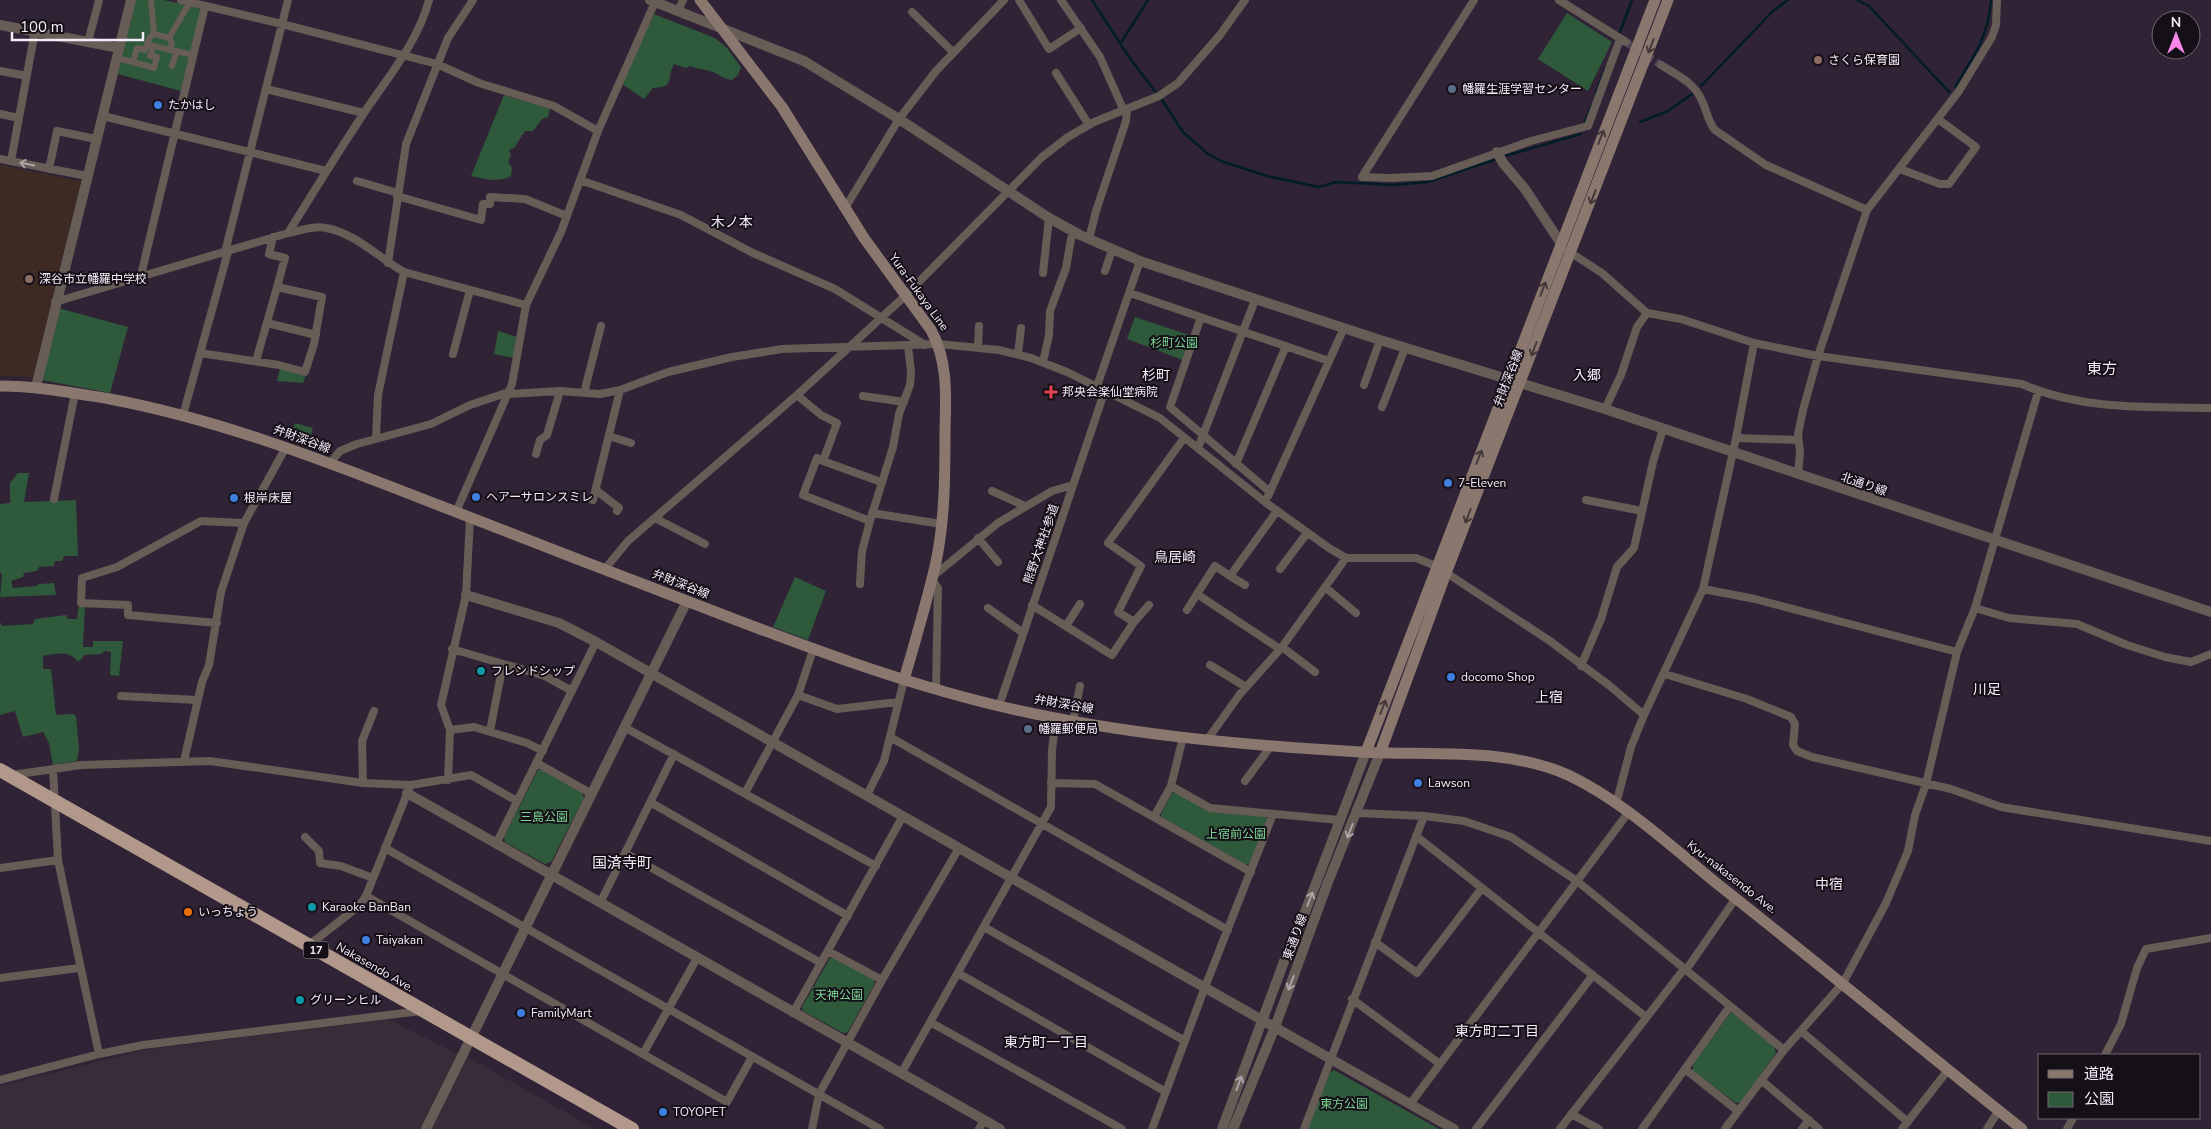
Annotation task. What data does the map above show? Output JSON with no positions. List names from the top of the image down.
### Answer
{
  "streets": {
    "highway": ["17", "Nakasendo Ave."],
    "main road": ["Yura-Fukaya Line", "弁財深谷線", "Kyu-nakasendo Ave."],
    "street": ["北通り線", "熊野大神社参道", "東通り線"]
  },
  "crossings": [
    ["Yura-Fukaya Line", "弁財深谷線"],
    ["Yura-Fukaya Line", "北通り線"],
    ["弁財深谷線", "北通り線"],
    ["弁財深谷線", "熊野大神社参道"],
    ["弁財深谷線", "Kyu-nakasendo Ave."],
    ["弁財深谷線", "東通り線"],
    ["北通り線", "熊野大神社参道"],
    ["Kyu-nakasendo Ave.", "東通り線"]
  ],
  "districts": [
    "木ノ本",
    "東方",
    "杉町",
    "入郷",
    "鳥居崎",
    "川足",
    "上宿",
    "国済寺町",
    "中宿",
    "東方町二丁目",
    "東方町一丁目"
  ],
  "parks": [
    "杉町公園",
    "三島公園",
    "上宿前公園",
    "天神公園",
    "東方公園"
  ],
  "places": {
    "other": [
      "さくら保育園",
      "幡羅生涯学習センター",
      "たかはし",
      "深谷市立幡羅中学校",
      "7-Eleven",
      "ヘアーサロンスミレ",
      "根岸床屋",
      "フレンドシップ",
      "docomo Shop",
      "幡羅郵便局",
      "Lawson",
      "Karaoke BanBan",
      "いっちょう",
      "Taiyakan",
      "グリーンヒル",
      "FamilyMart",
      "TOYOPET"
    ],
    "health": ["邦央会楽仙堂病院"]
  },
  "legend": ["道路", "公園"],
  "scale_bar": "100 m",
  "north": "top"
}
